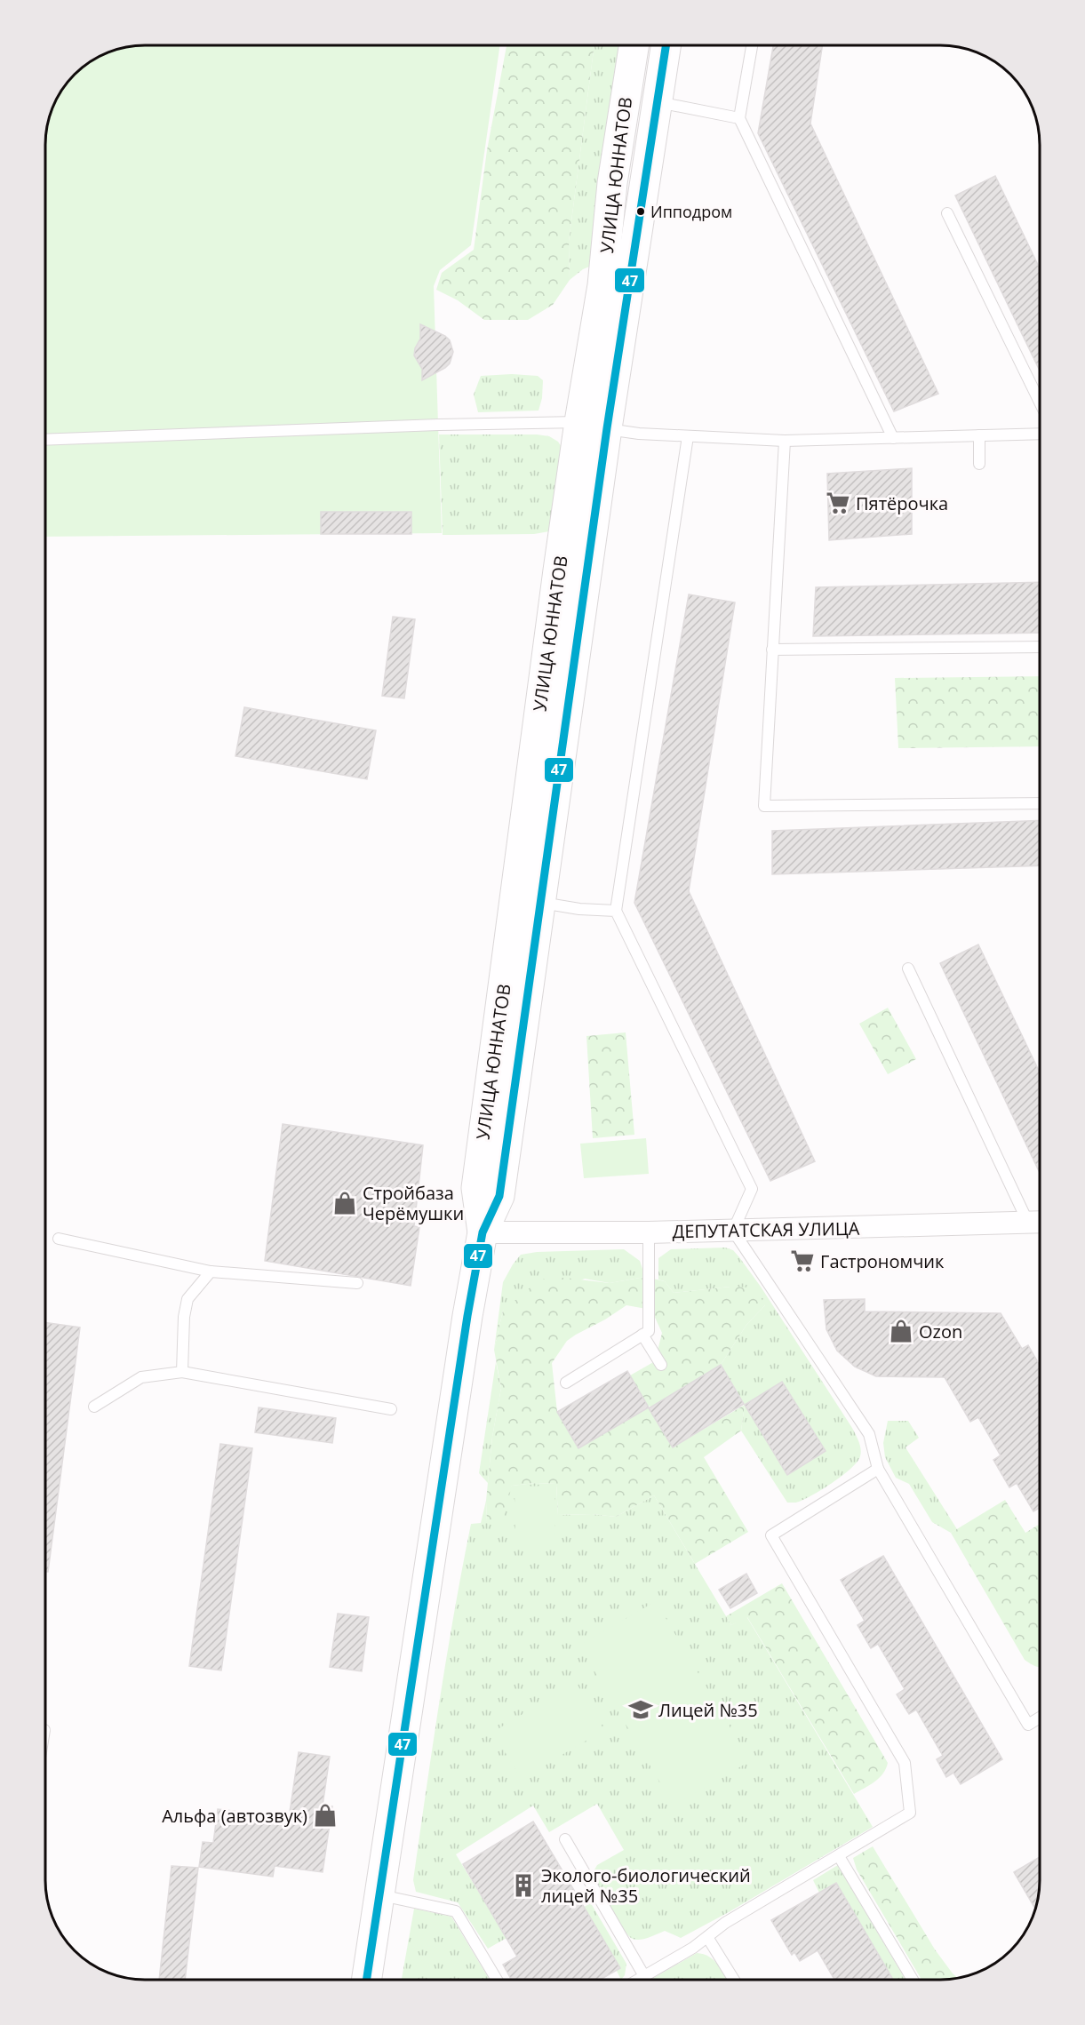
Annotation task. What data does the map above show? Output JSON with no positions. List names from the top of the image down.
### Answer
{
  "streets": {
    "main road": ["УЛИЦА ЮННАТОВ"],
    "street": ["ДЕПУТАТСКАЯ УЛИЦА"]
  },
  "crossings": [
    ["УЛИЦА ЮННАТОВ", "ДЕПУТАТСКАЯ УЛИЦА"]
  ],
  "places": {
    "other": ["Ипподром"],
    "supermarket": ["Пятёрочка", "Гастрономчик"],
    "shop": ["Стройбаза Черёмушки", "Ozon", "Альфа (автозвук)"],
    "school or university": ["Лицей №35"],
    "building": ["Эколого-биологический лицей №35"]
  },
  "lines": ["transit line 47"]
}
